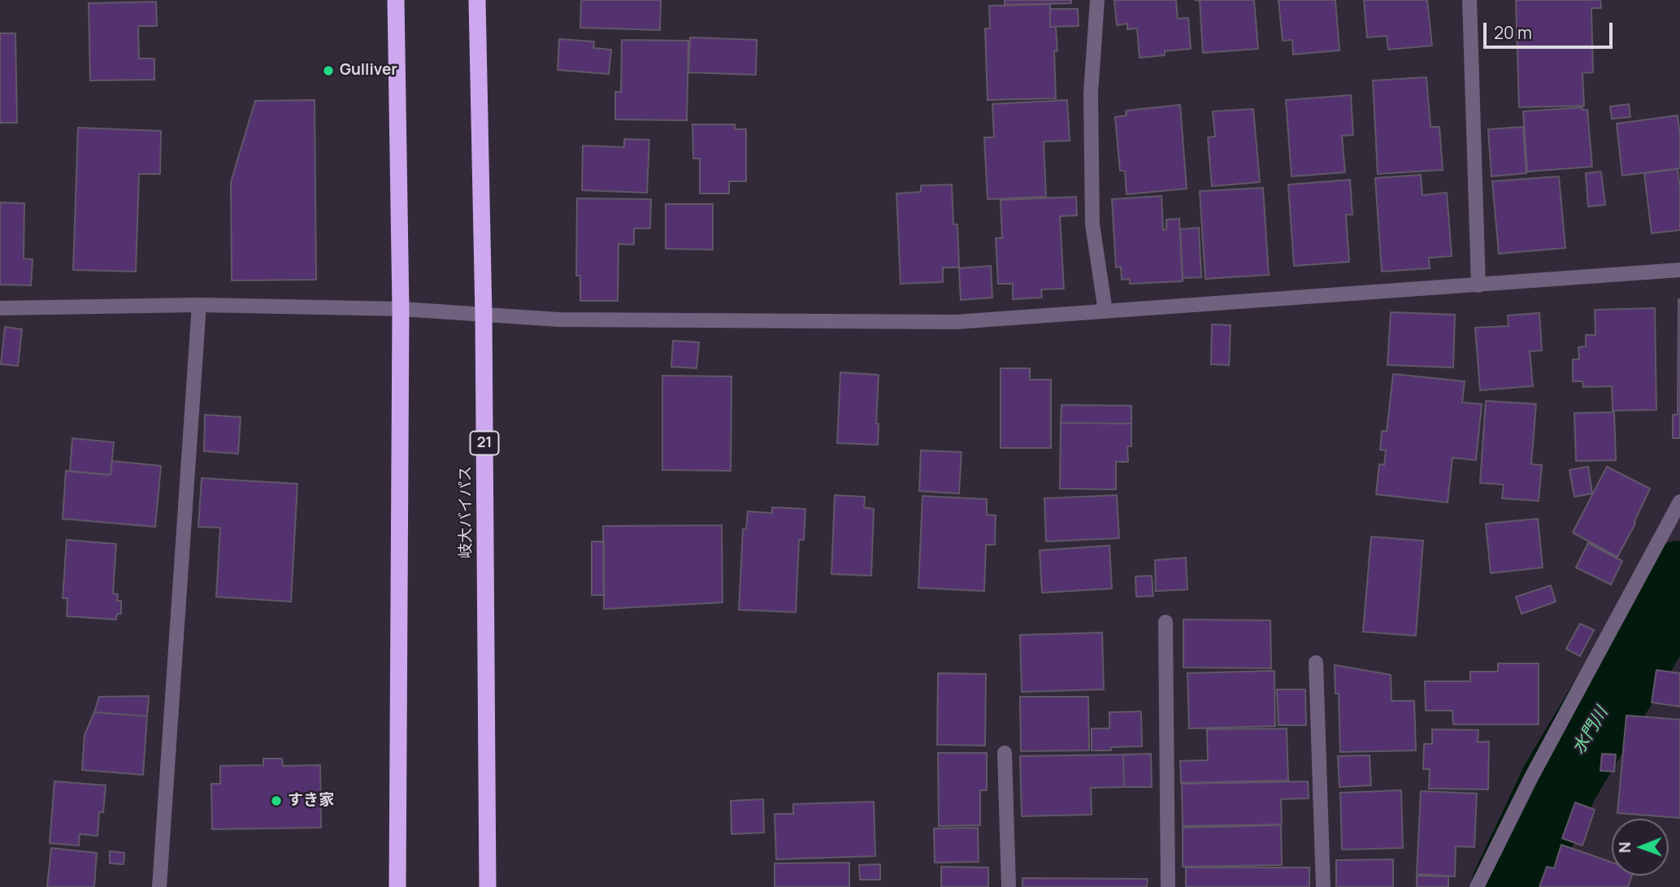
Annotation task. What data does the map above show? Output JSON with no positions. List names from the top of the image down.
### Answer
{
  "streets": {
    "highway": ["21", "岐大バイパス"]
  },
  "water": ["水門川"],
  "places": ["Gulliver", "すき家"],
  "scale_bar": "20 m",
  "north": "left"
}
